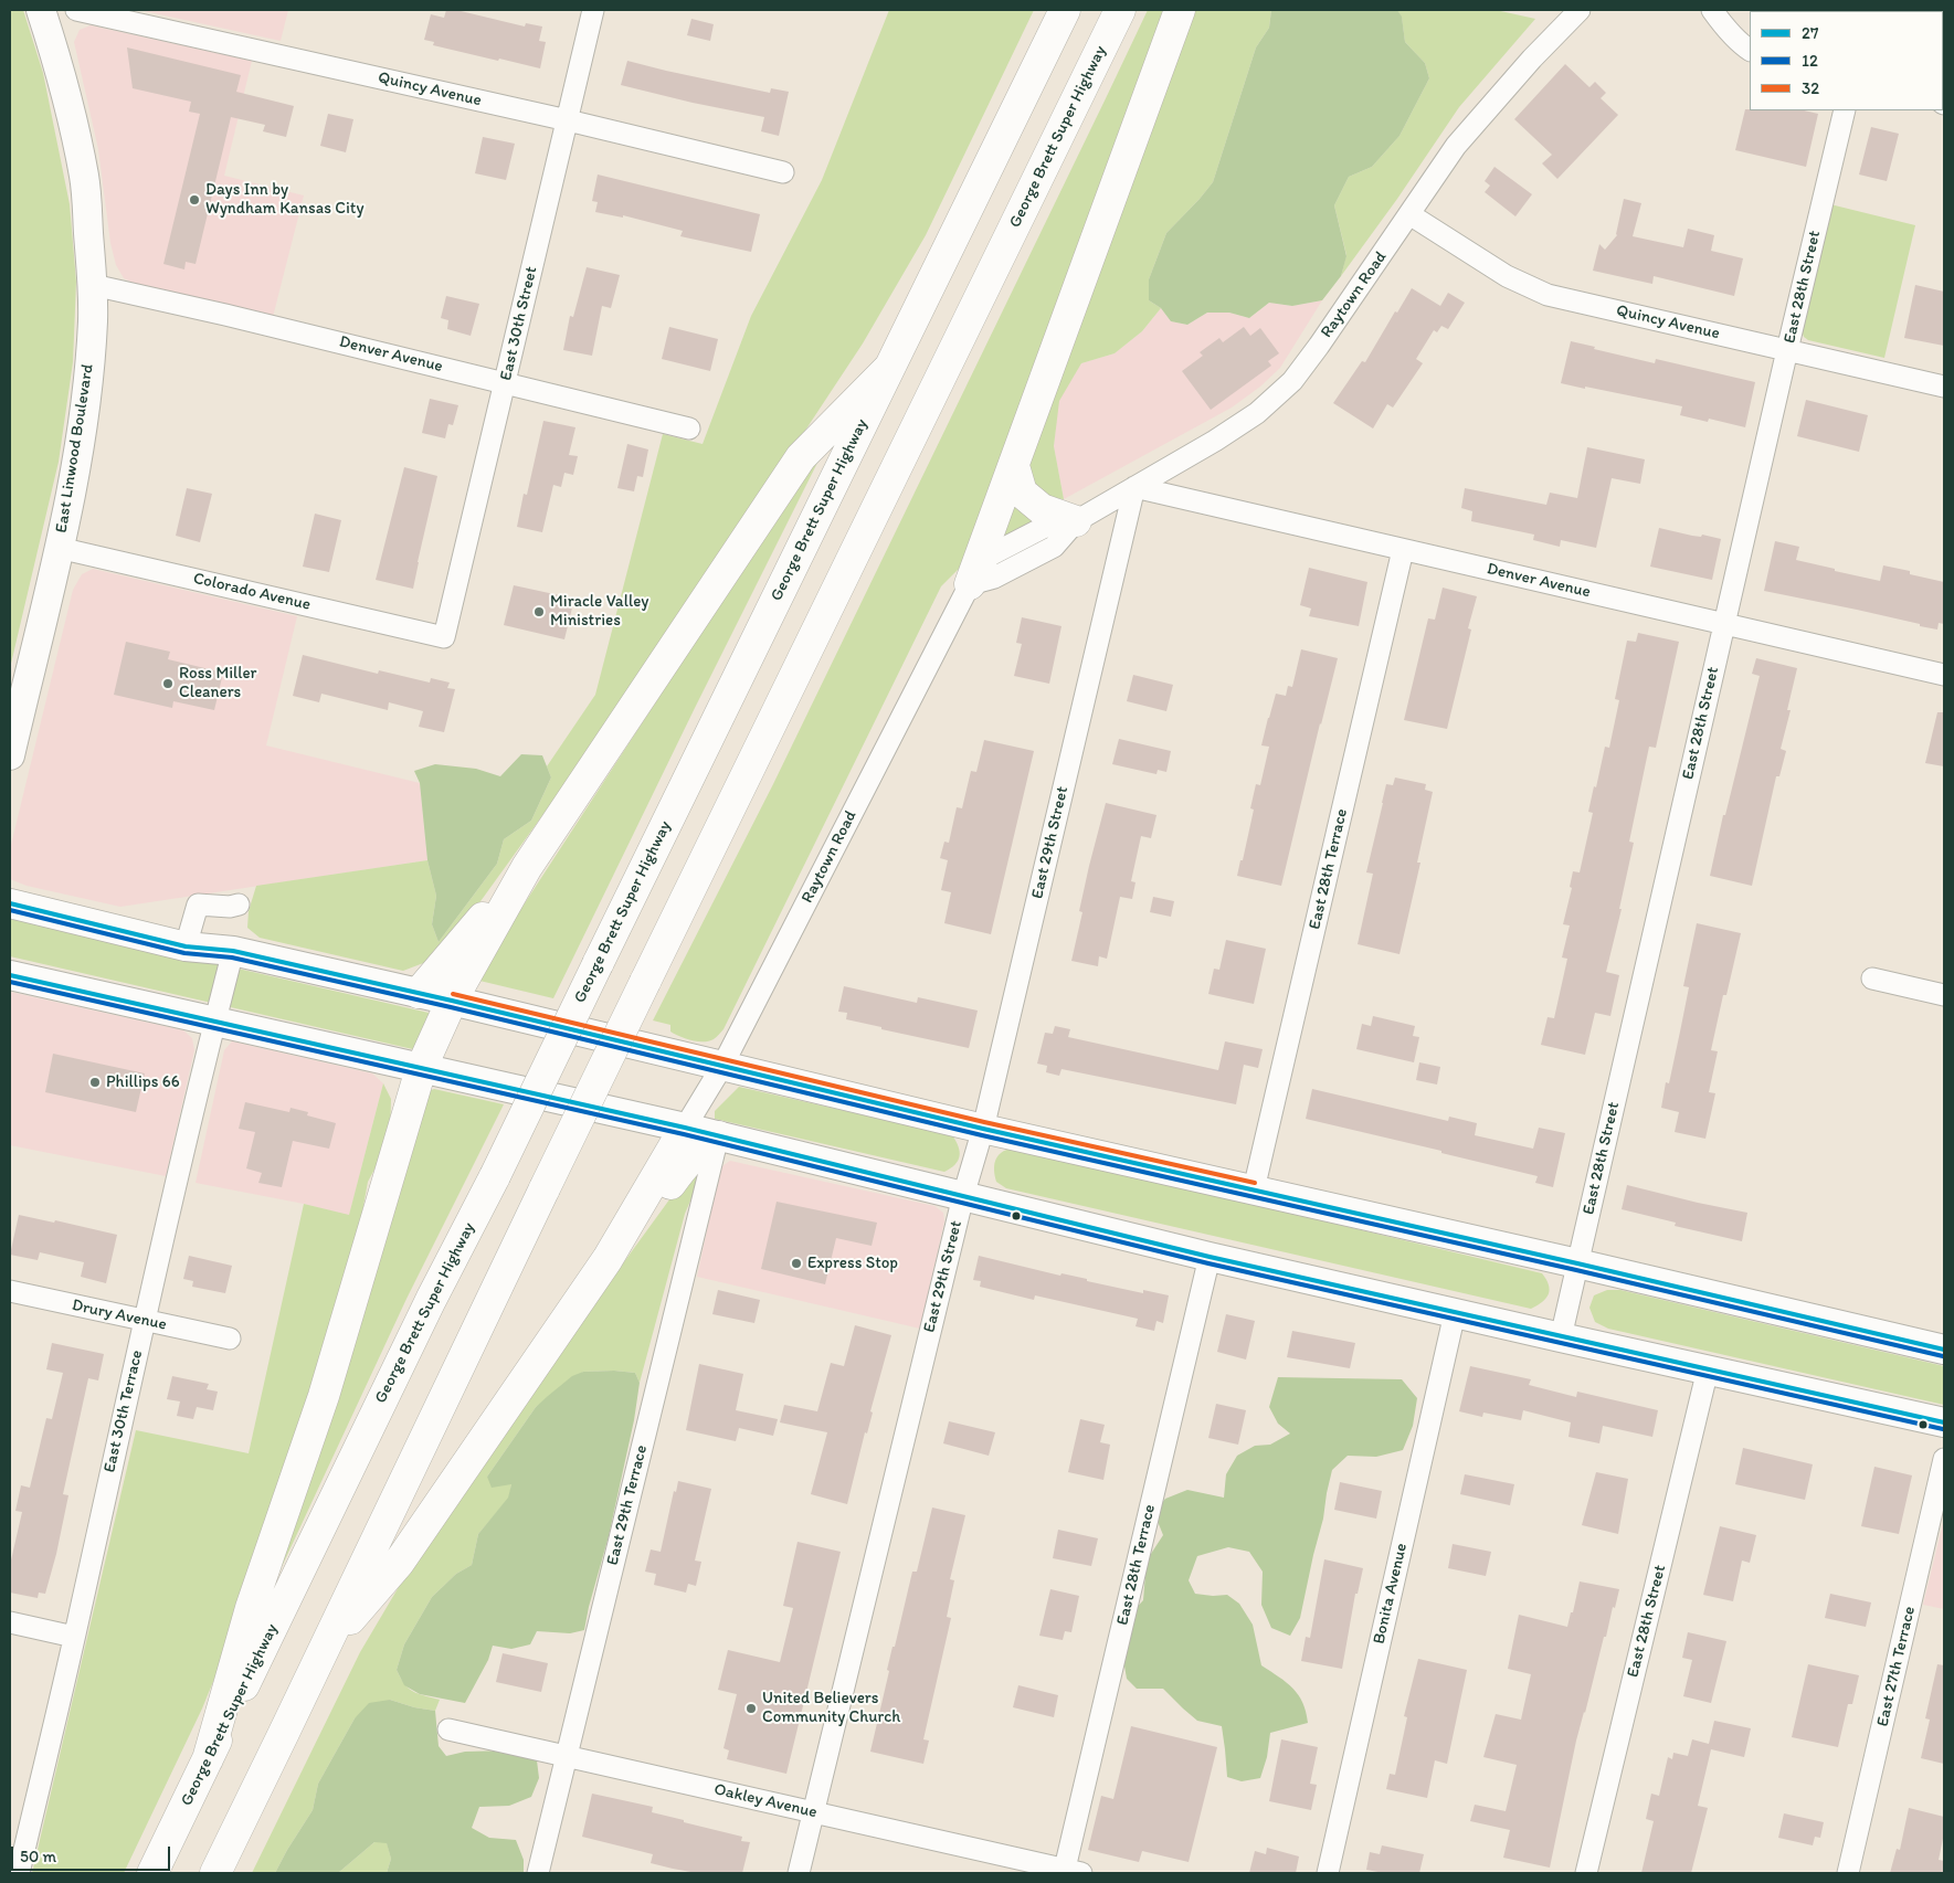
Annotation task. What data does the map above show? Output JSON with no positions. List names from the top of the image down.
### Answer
{
  "streets": {
    "highway": ["George Brett Super Highway"],
    "main road": ["East Linwood Boulevard"],
    "street": [
      "Quincy Avenue",
      "East 28th Street",
      "Raytown Road",
      "East 30th Street",
      "Denver Avenue",
      "Colorado Avenue",
      "East 29th Street",
      "East 28th Terrace",
      "Drury Avenue",
      "East 30th Terrace",
      "East 29th Terrace",
      "Bonita Avenue",
      "East 27th Terrace",
      "Oakley Avenue"
    ]
  },
  "crossings": [
    ["Quincy Avenue", "East 28th Street"],
    ["Quincy Avenue", "Raytown Road"],
    ["Quincy Avenue", "East 30th Street"],
    ["East 28th Street", "Denver Avenue"],
    ["Raytown Road", "Denver Avenue"],
    ["Raytown Road", "East 29th Street"],
    ["East 30th Street", "Denver Avenue"],
    ["East 30th Street", "Colorado Avenue"],
    ["Denver Avenue", "East Linwood Boulevard"],
    ["Denver Avenue", "East 29th Street"],
    ["Denver Avenue", "East 28th Terrace"],
    ["East Linwood Boulevard", "Colorado Avenue"],
    ["East 29th Street", "Oakley Avenue"],
    ["East 28th Terrace", "Oakley Avenue"],
    ["Drury Avenue", "East 30th Terrace"],
    ["East 29th Terrace", "Oakley Avenue"]
  ],
  "places": [
    "Days Inn by Wyndham Kansas City",
    "Miracle Valley Ministries",
    "Ross Miller Cleaners",
    "Phillips 66",
    "Express Stop",
    "United Believers Community Church"
  ],
  "lines": ["transit line 27", "transit line 12", "transit line 32"],
  "legend": ["27", "12", "32"],
  "scale_bar": "50 m"
}
